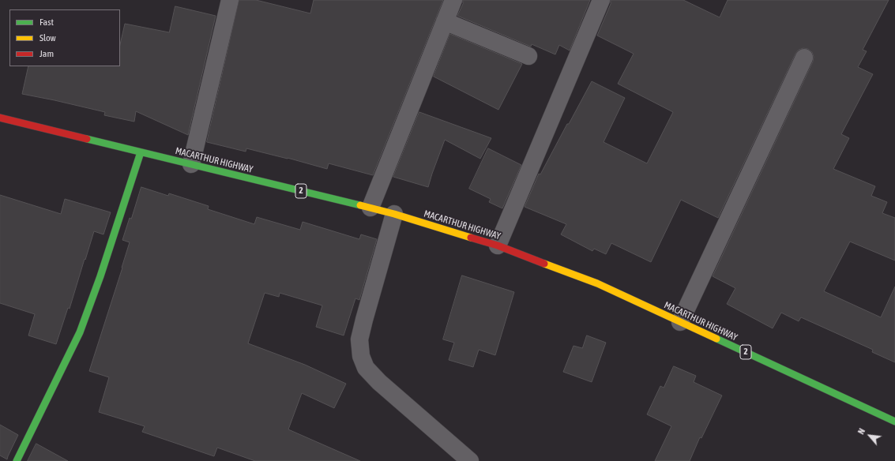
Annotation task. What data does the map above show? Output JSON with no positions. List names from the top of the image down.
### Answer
{
  "streets": {
    "main road": ["MACARTHUR HIGHWAY", "2"]
  },
  "legend": ["Fast", "Slow", "Jam"],
  "north": "top left"
}
